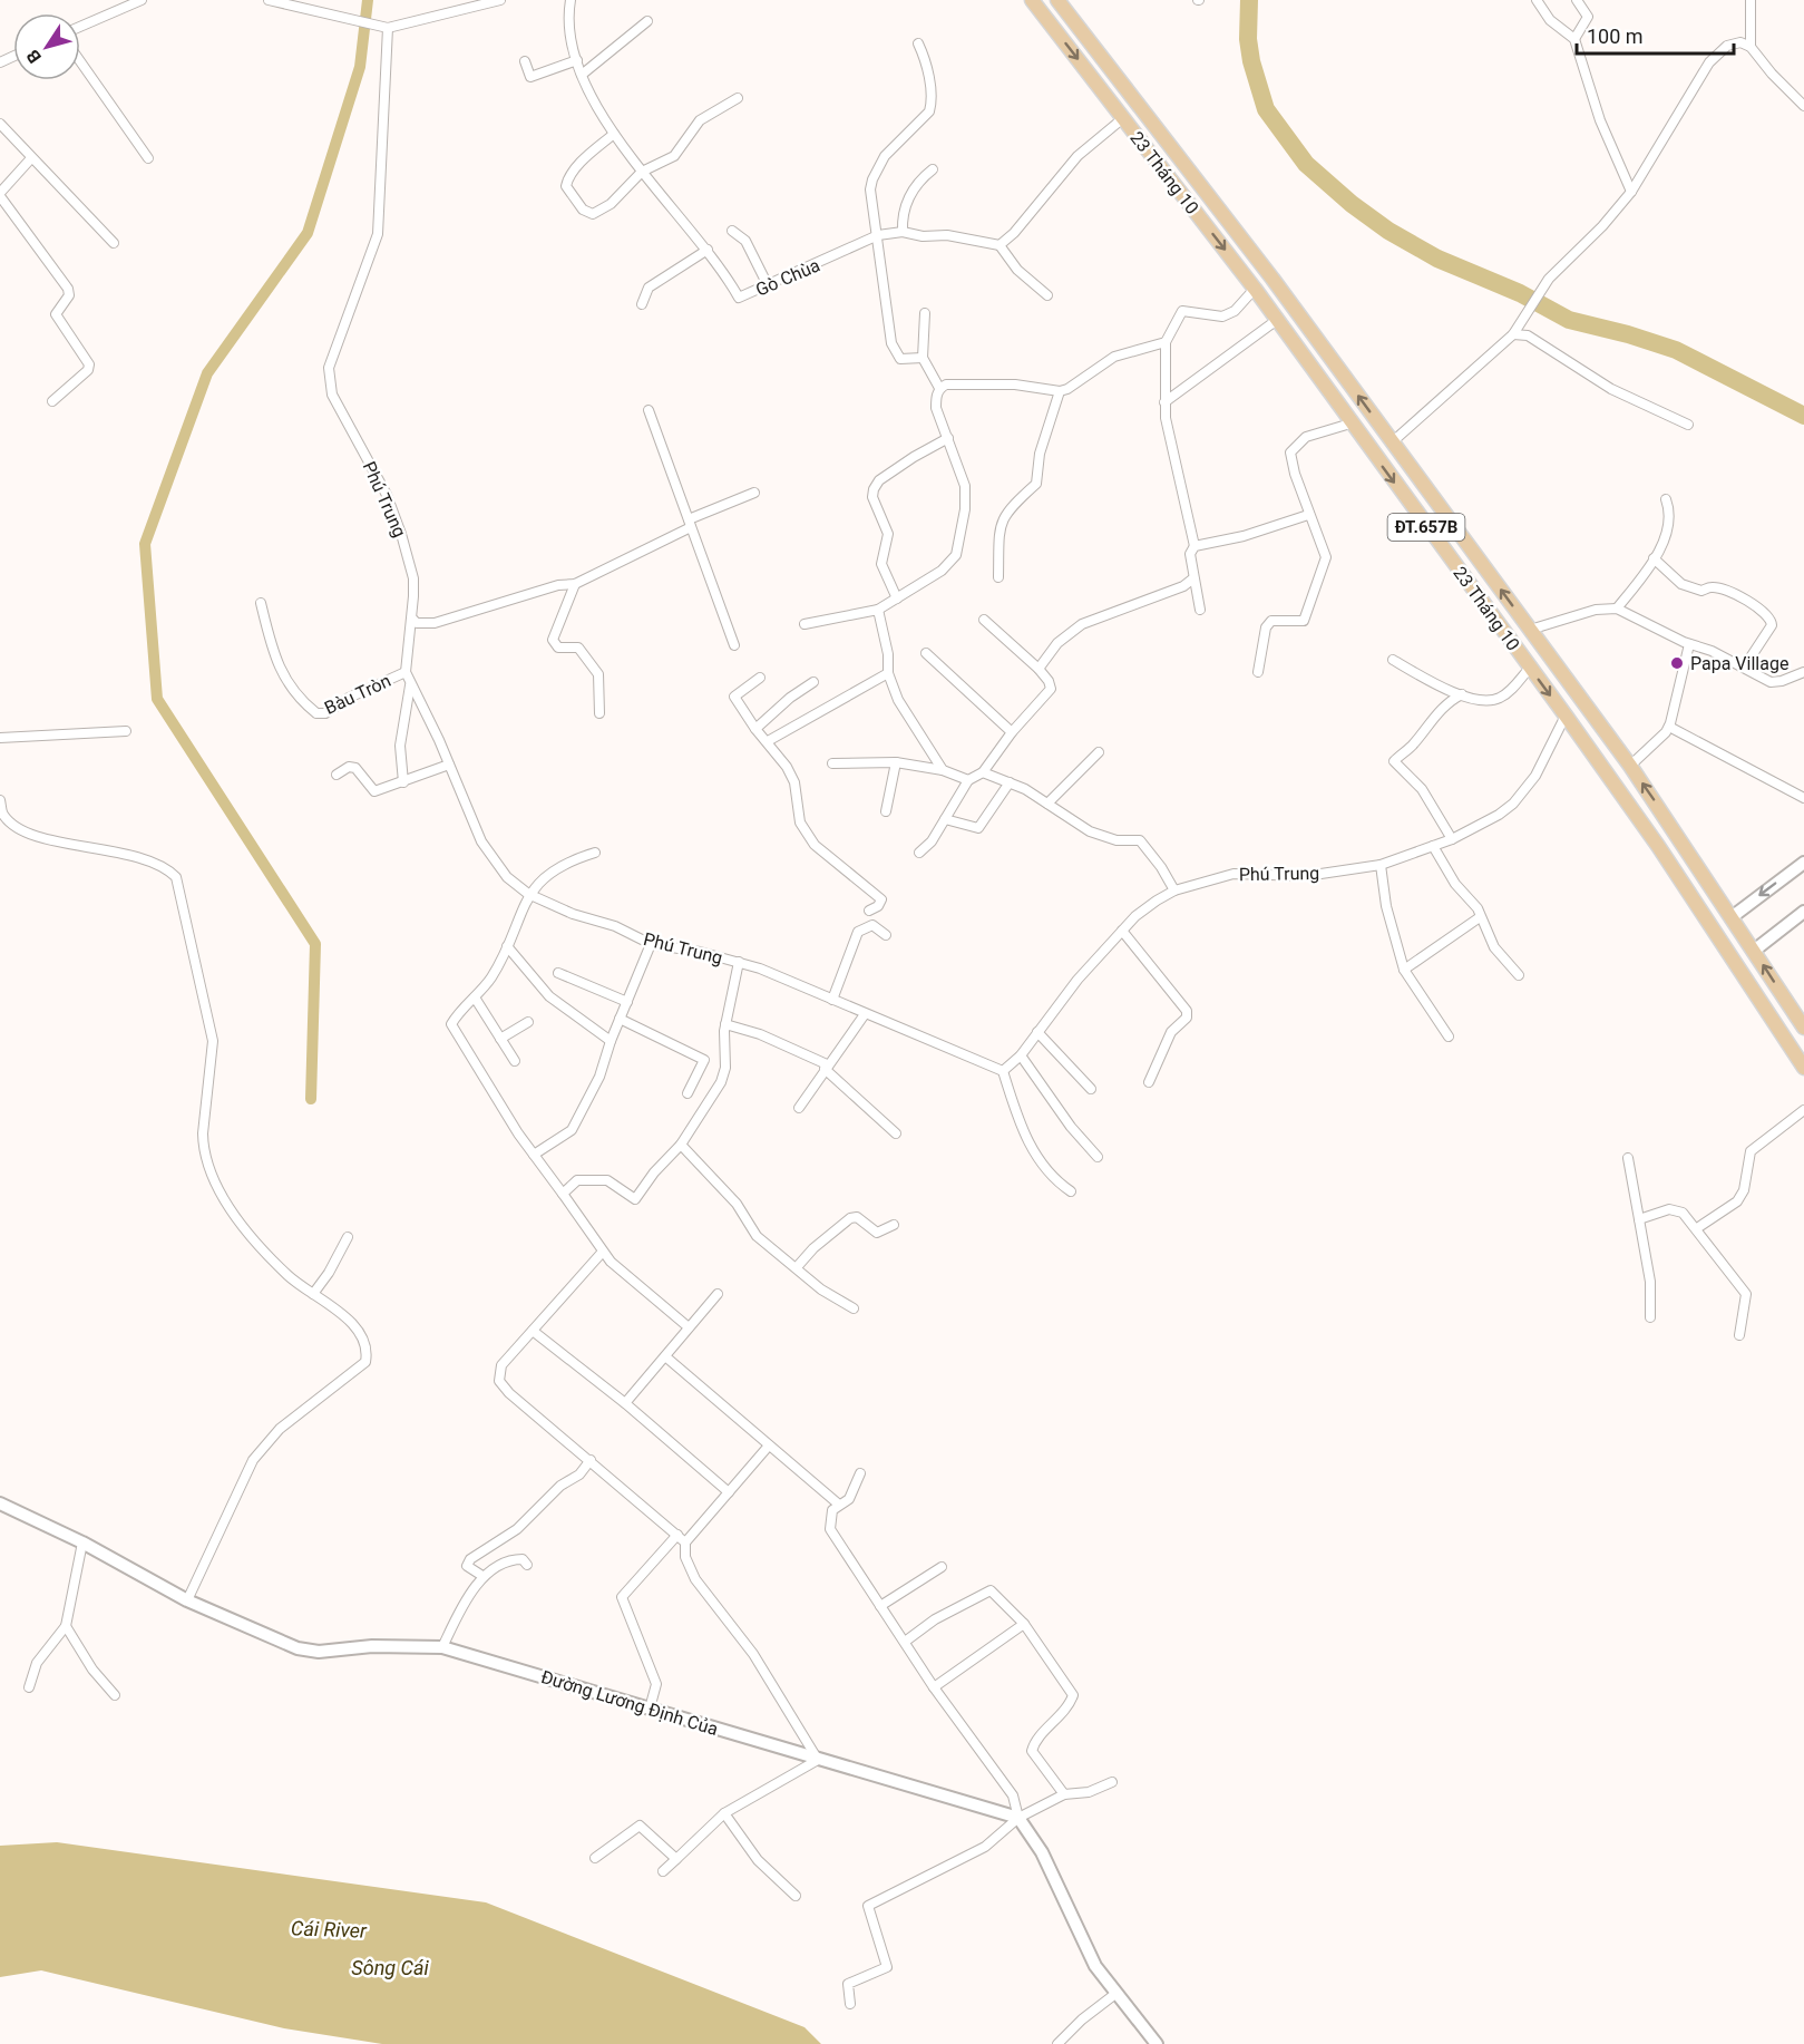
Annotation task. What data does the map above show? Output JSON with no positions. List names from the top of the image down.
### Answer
{
  "streets": {
    "main road": ["23 Tháng 10", "ĐT.657B"],
    "street": [
      "Gò Chùa",
      "Phú Trung",
      "Bàu Tròn",
      "Đường Lương Định Của"
    ]
  },
  "crossings": [
    ["23 Tháng 10", "Phú Trung"],
    ["Phú Trung", "Bàu Tròn"]
  ],
  "water": ["Cái River", "Sông Cái"],
  "places": ["Papa Village"],
  "scale_bar": "100 m",
  "north": "bottom left"
}
